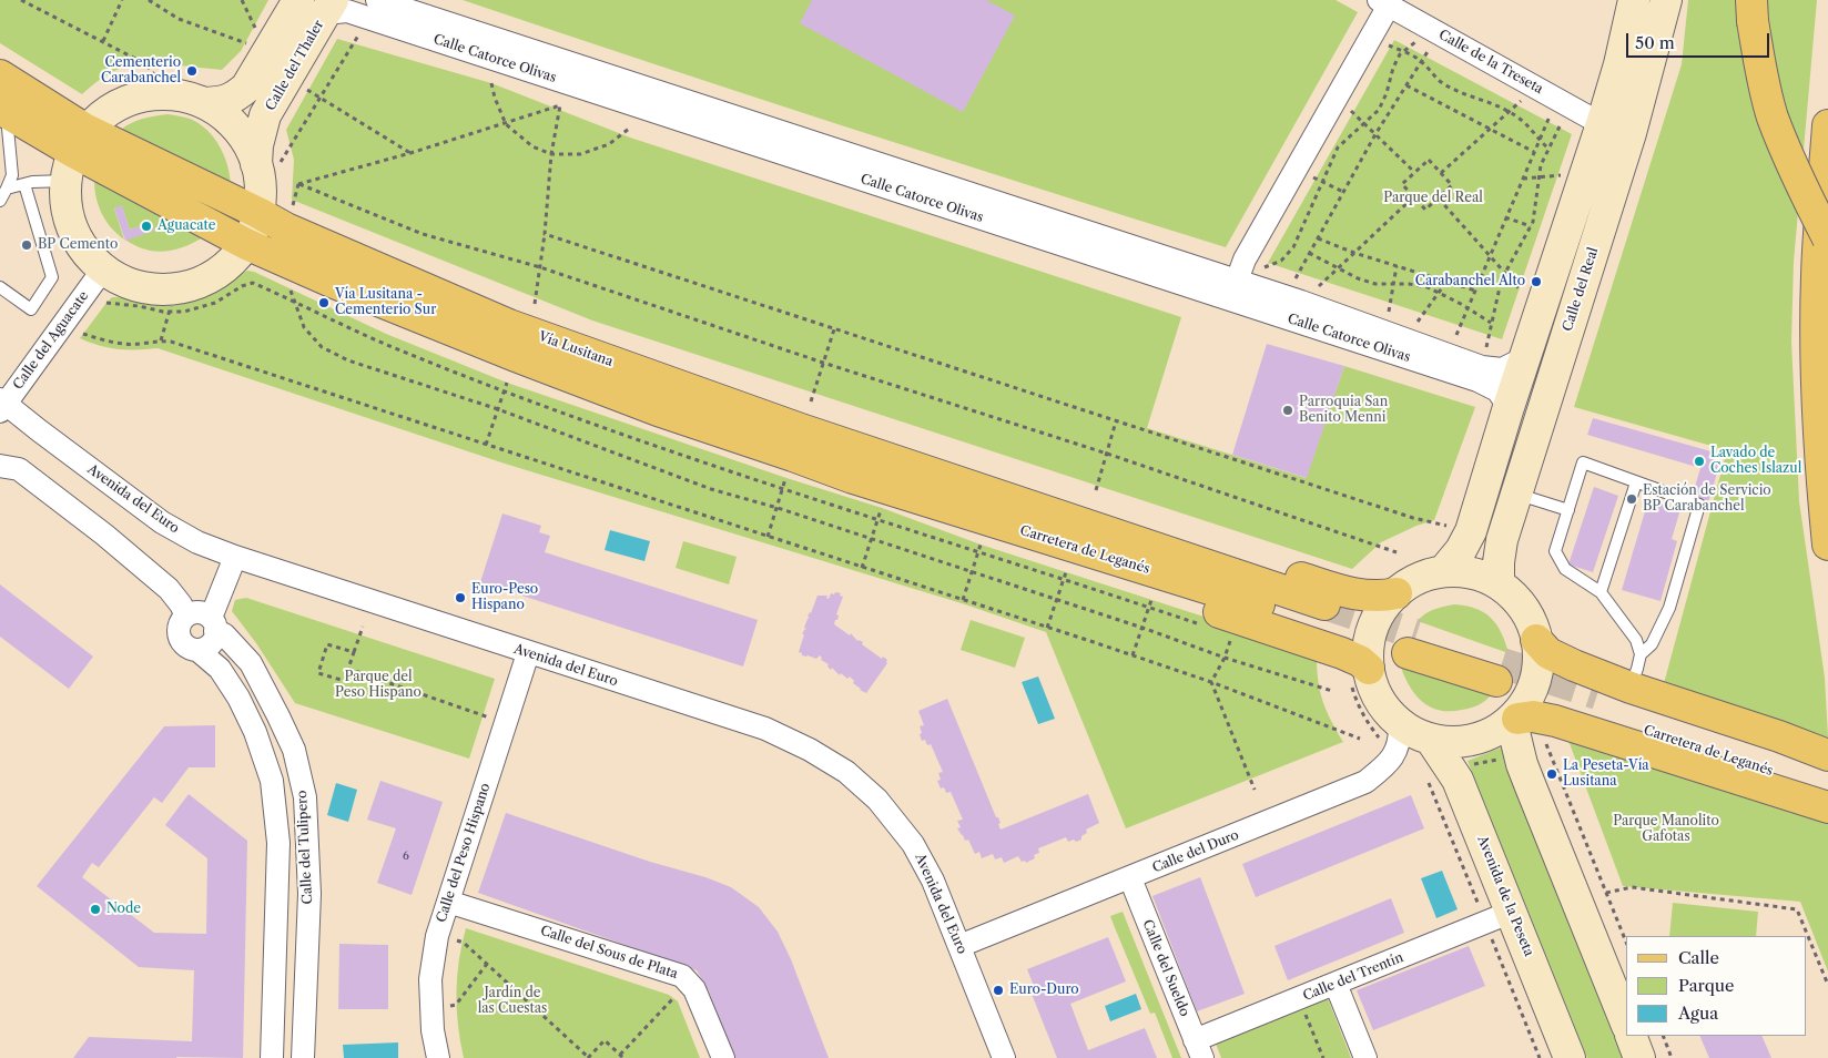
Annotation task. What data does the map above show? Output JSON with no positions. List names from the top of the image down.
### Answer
{
  "streets": {
    "main road": ["Vía Lusitana", "Carretera de Leganés"],
    "street": [
      "Calle Catorce Olivas",
      "Calle de la Treseta",
      "Calle del Thaler",
      "Calle del Real",
      "Calle del Aguacate",
      "Avenida del Euro",
      "Calle del Tulipero",
      "Calle del Duro",
      "Calle del Peso Hispano",
      "Avenida de la Peseta",
      "Calle del Sous de Plata",
      "Calle del Sueldo",
      "Calle del Trentín"
    ]
  },
  "crossings": [
    ["Calle Catorce Olivas", "Calle del Thaler"],
    ["Calle del Real", "Calle del Duro"],
    ["Calle del Real", "Avenida de la Peseta"],
    ["Calle del Aguacate", "Avenida del Euro"],
    ["Vía Lusitana", "Carretera de Leganés"],
    ["Avenida del Euro", "Calle del Duro"],
    ["Avenida del Euro", "Calle del Peso Hispano"],
    ["Calle del Duro", "Avenida de la Peseta"],
    ["Calle del Duro", "Calle del Sueldo"],
    ["Calle del Peso Hispano", "Calle del Sous de Plata"],
    ["Avenida de la Peseta", "Calle del Trentín"],
    ["Calle del Sueldo", "Calle del Trentín"]
  ],
  "parks": [
    "Parque del Real",
    "Parque del Peso Hispano",
    "Parque Manolito Gafotas",
    "Jardín de las Cuestas"
  ],
  "places": [
    "Cementerio Carabanchel",
    "Aguacate",
    "BP Cemento",
    "Carabanchel Alto",
    "Vía Lusitana - Cementerio Sur",
    "Parroquia San Benito Menni",
    "Lavado de Coches Islazul",
    "Estación de Servicio BP Carabanchel",
    "Euro-Peso Hispano",
    "La Peseta-Vía Lusitana",
    "Node",
    "Euro-Duro"
  ],
  "house_numbers": ["6"],
  "legend": ["Calle", "Parque", "Agua"],
  "scale_bar": "50 m"
}
